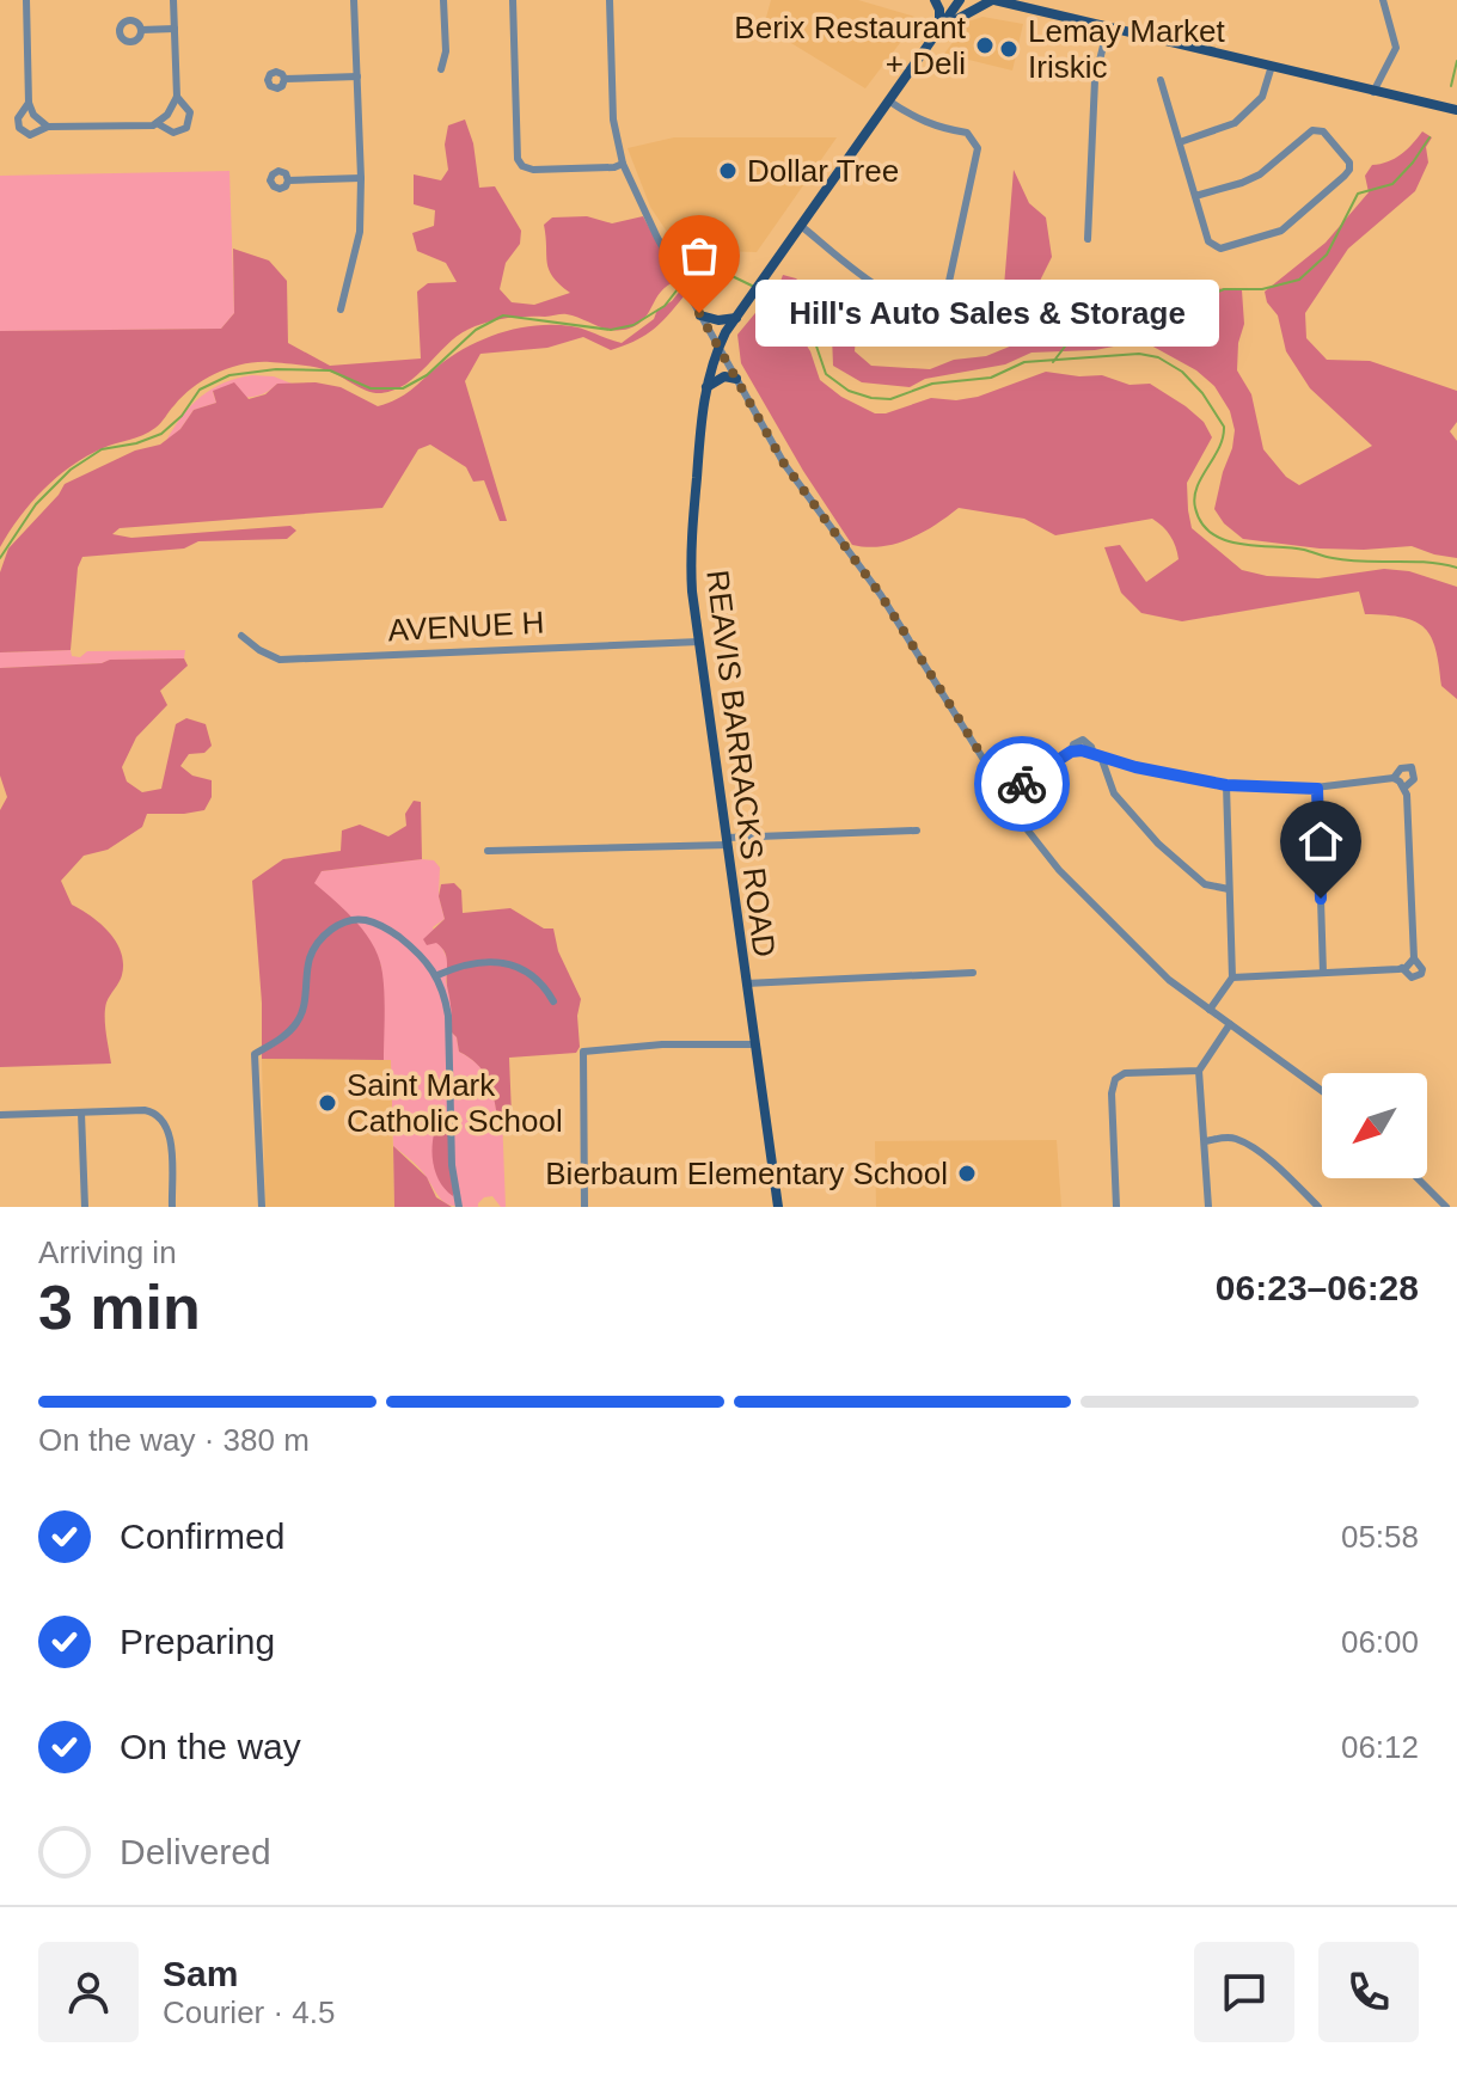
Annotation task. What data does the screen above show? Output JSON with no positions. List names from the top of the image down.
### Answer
{
  "streets": {
    "main road": ["REAVIS BARRACKS ROAD"],
    "street": ["AVENUE H"]
  },
  "crossings": [
    ["AVENUE H", "REAVIS BARRACKS ROAD"]
  ],
  "places": [
    "Berix Restaurant + Deli",
    "Lemay Market Iriskic",
    "Dollar Tree",
    "Hill's Auto Sales & Storage",
    "Saint Mark Catholic School",
    "Bierbaum Elementary School"
  ],
  "north": "bottom left",
  "page": {
    "bubble": "Hill's Auto Sales & Storage",
    "heading": ["3 min", "Arriving in", "06:23–06:28"],
    "panel": ["Sam", "Courier · 4.5"],
    "bar": "On the way · 380 m",
    "list": [
      ["Confirmed", "05:58"],
      ["Preparing", "06:00"],
      ["On the way", "06:12"],
      "Delivered"
    ]
  }
}
